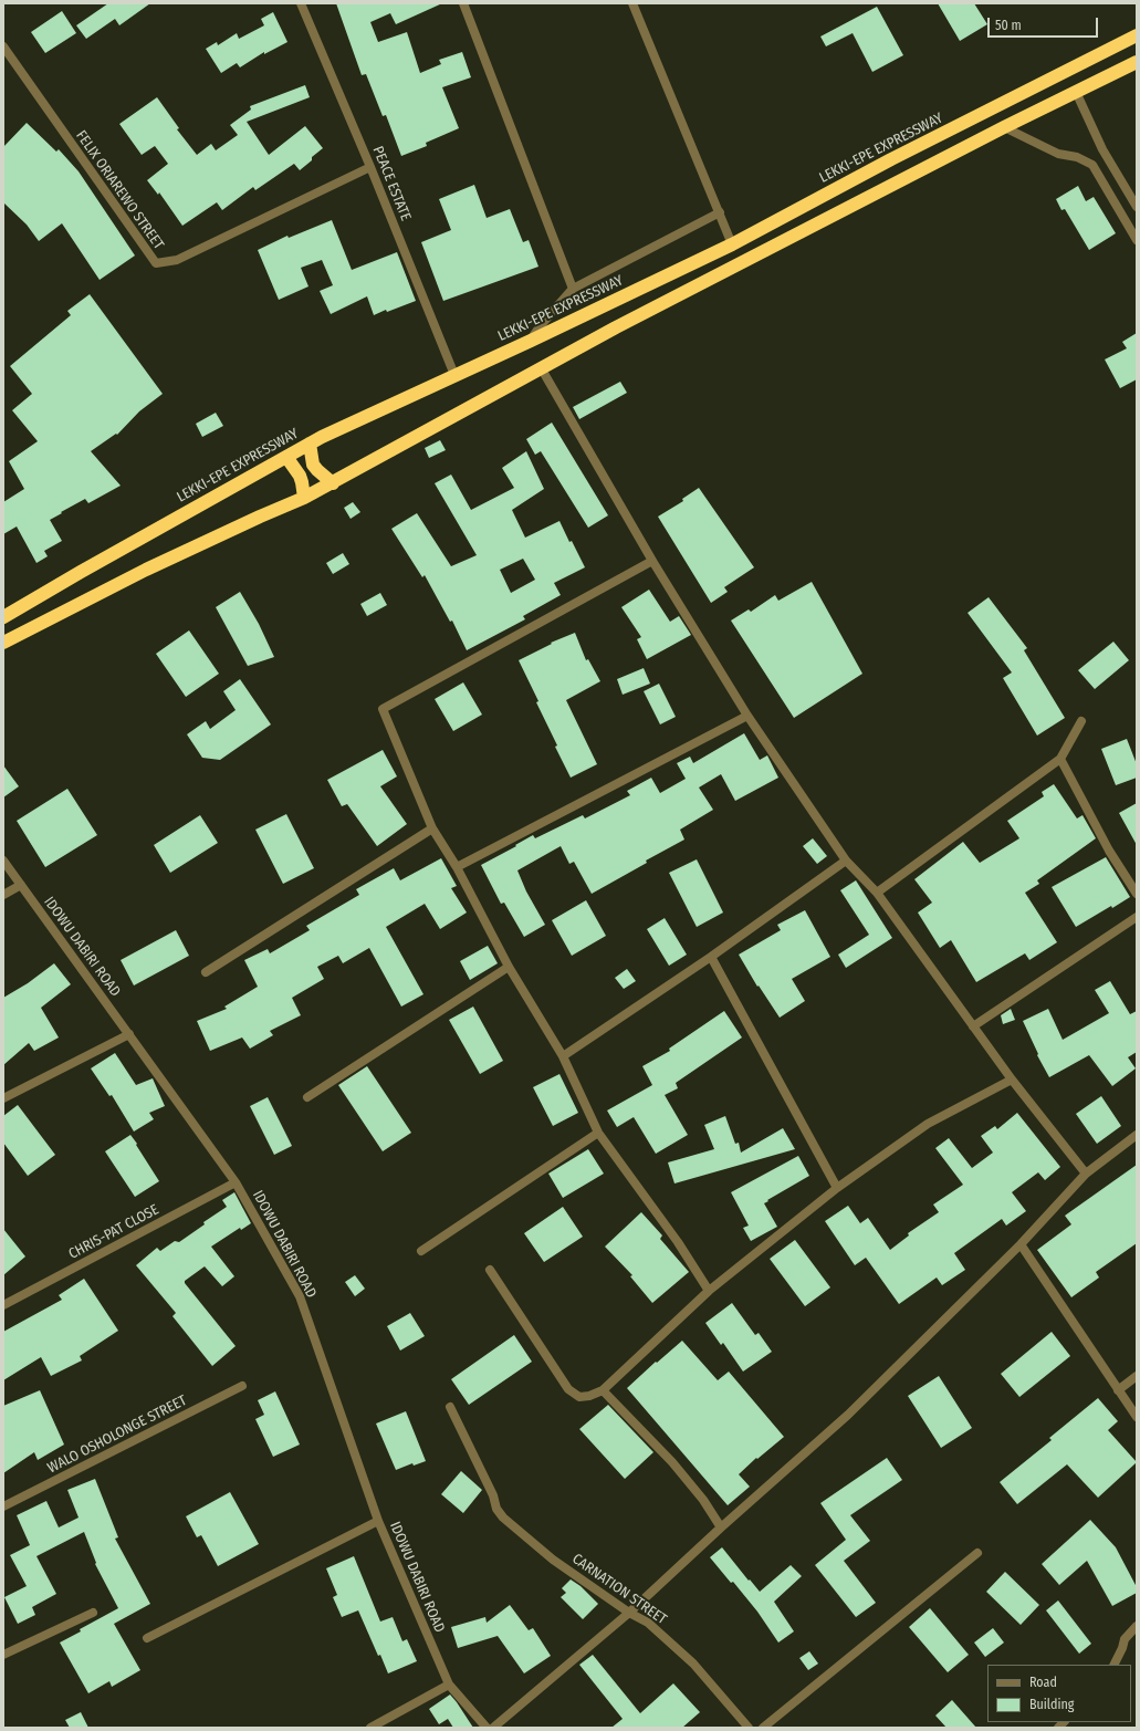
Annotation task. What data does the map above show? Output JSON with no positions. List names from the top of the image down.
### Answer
{
  "streets": {
    "highway": ["LEKKI-EPE EXPRESSWAY"],
    "street": [
      "PEACE ESTATE",
      "FELIX ORIAREWO STREET",
      "IDOWU DABIRI ROAD",
      "CHRIS-PAT CLOSE",
      "WALO OSHOLONGE STREET",
      "CARNATION STREET"
    ]
  },
  "crossings": [
    ["LEKKI-EPE EXPRESSWAY", "PEACE ESTATE"],
    ["PEACE ESTATE", "FELIX ORIAREWO STREET"],
    ["IDOWU DABIRI ROAD", "CHRIS-PAT CLOSE"]
  ],
  "legend": ["Road", "Building"],
  "scale_bar": "50 m"
}
